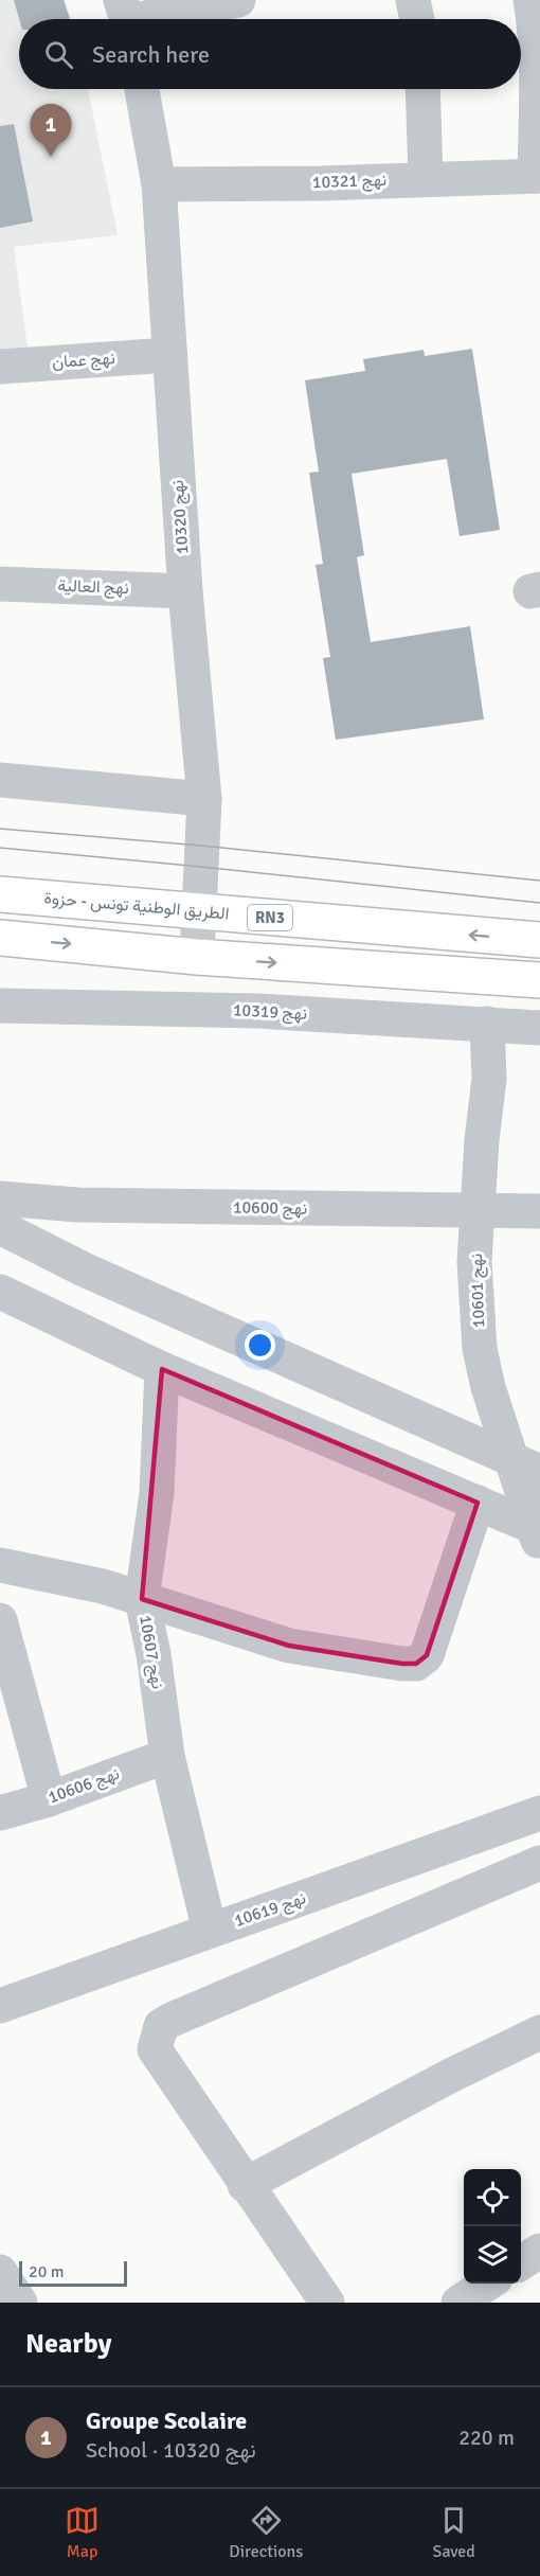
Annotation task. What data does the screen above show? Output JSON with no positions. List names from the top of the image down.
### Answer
{
  "streets": {
    "highway": ["الطريق الوطنية تونس - حزوة", "RN3"],
    "street": [
      "نهج 10321",
      "نهج عمان",
      "نهج 10320",
      "نهج العالية",
      "نهج 10319",
      "نهج 10600",
      "نهج 10601",
      "نهج 10607",
      "نهج 10606",
      "نهج 10619"
    ]
  },
  "crossings": [
    ["نهج 10321", "نهج 10320"],
    ["نهج عمان", "نهج 10320"],
    ["نهج 10320", "نهج العالية"],
    ["نهج 10320", "الطريق الوطنية تونس - حزوة"],
    ["نهج 10319", "نهج 10601"],
    ["نهج 10600", "نهج 10601"],
    ["نهج 10607", "نهج 10606"],
    ["نهج 10607", "نهج 10619"]
  ],
  "scale_bar": "20 m",
  "page": {
    "search": "Search here",
    "pins": "1",
    "scale": "20 m",
    "heading": "Nearby",
    "list": [
      {
        "mark": "1",
        "name": "Groupe Scolaire",
        "note": "School · نهج 10320",
        "value": "220 m"
      }
    ],
    "nav": ["Map", "Directions", "Saved"]
  }
}
